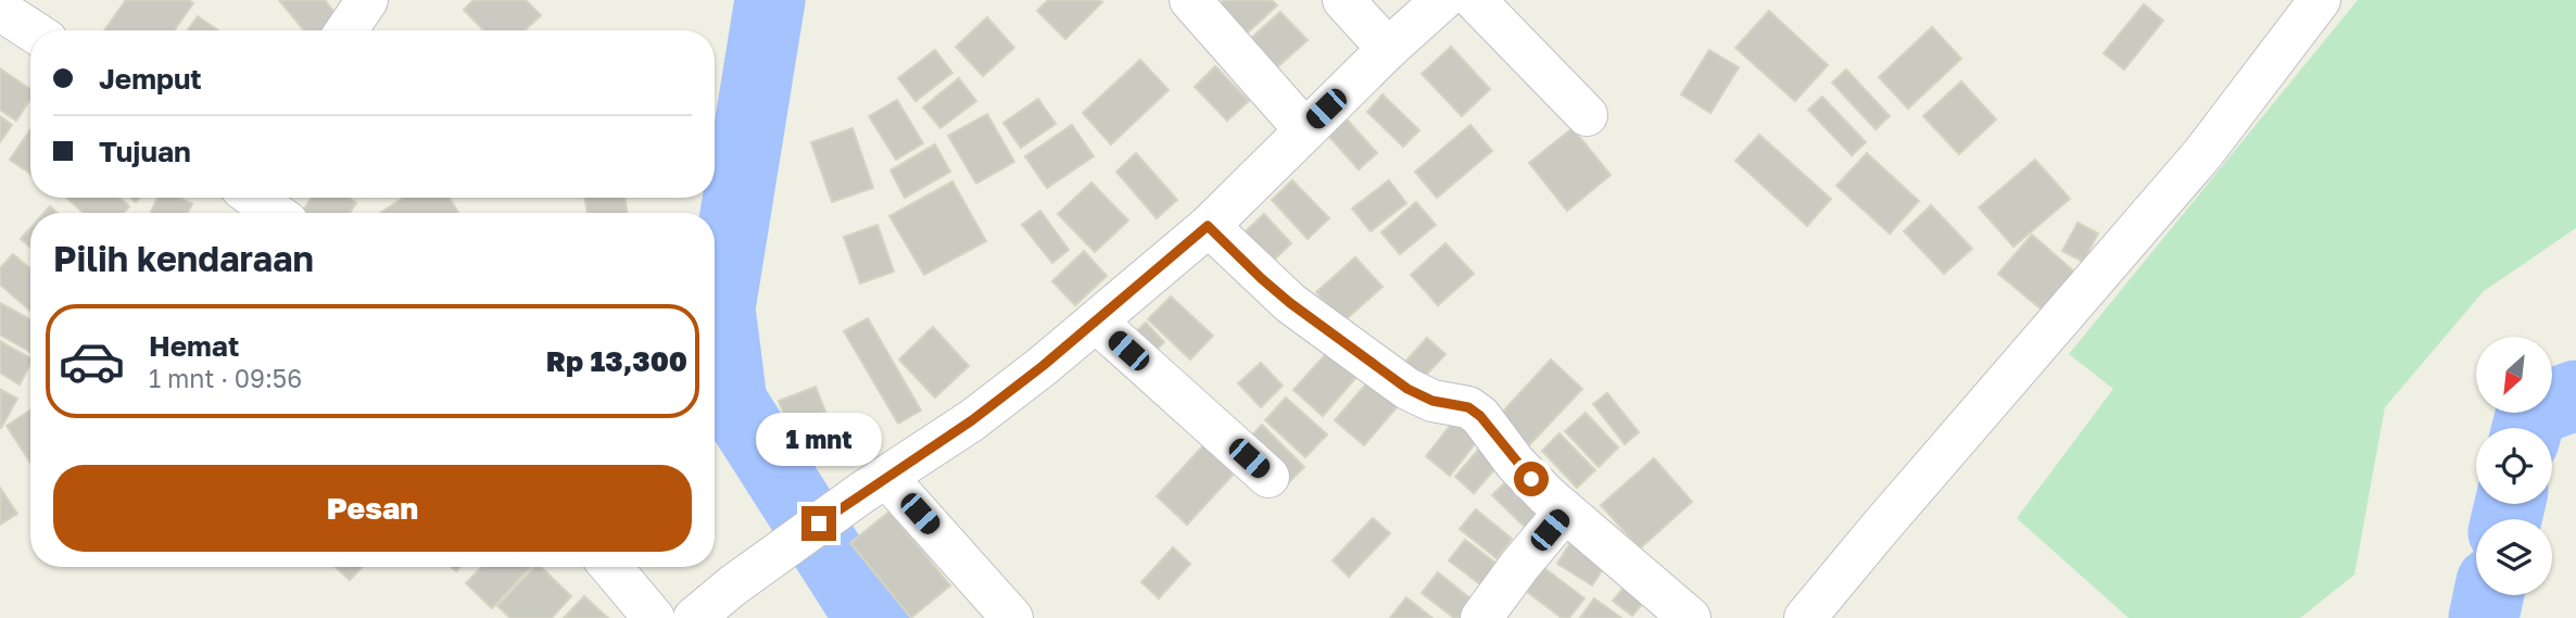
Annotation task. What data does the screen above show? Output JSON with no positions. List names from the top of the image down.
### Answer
{
  "north": "bottom left",
  "page": {
    "banner": ["Jemput", "Tujuan"],
    "heading": "Pilih kendaraan",
    "list": [
      {
        "name": "Hemat",
        "note": "1 mnt · 09:56",
        "value": "Rp 13,300"
      }
    ],
    "bubble": "1 mnt",
    "buttons": "Pesan"
  }
}
